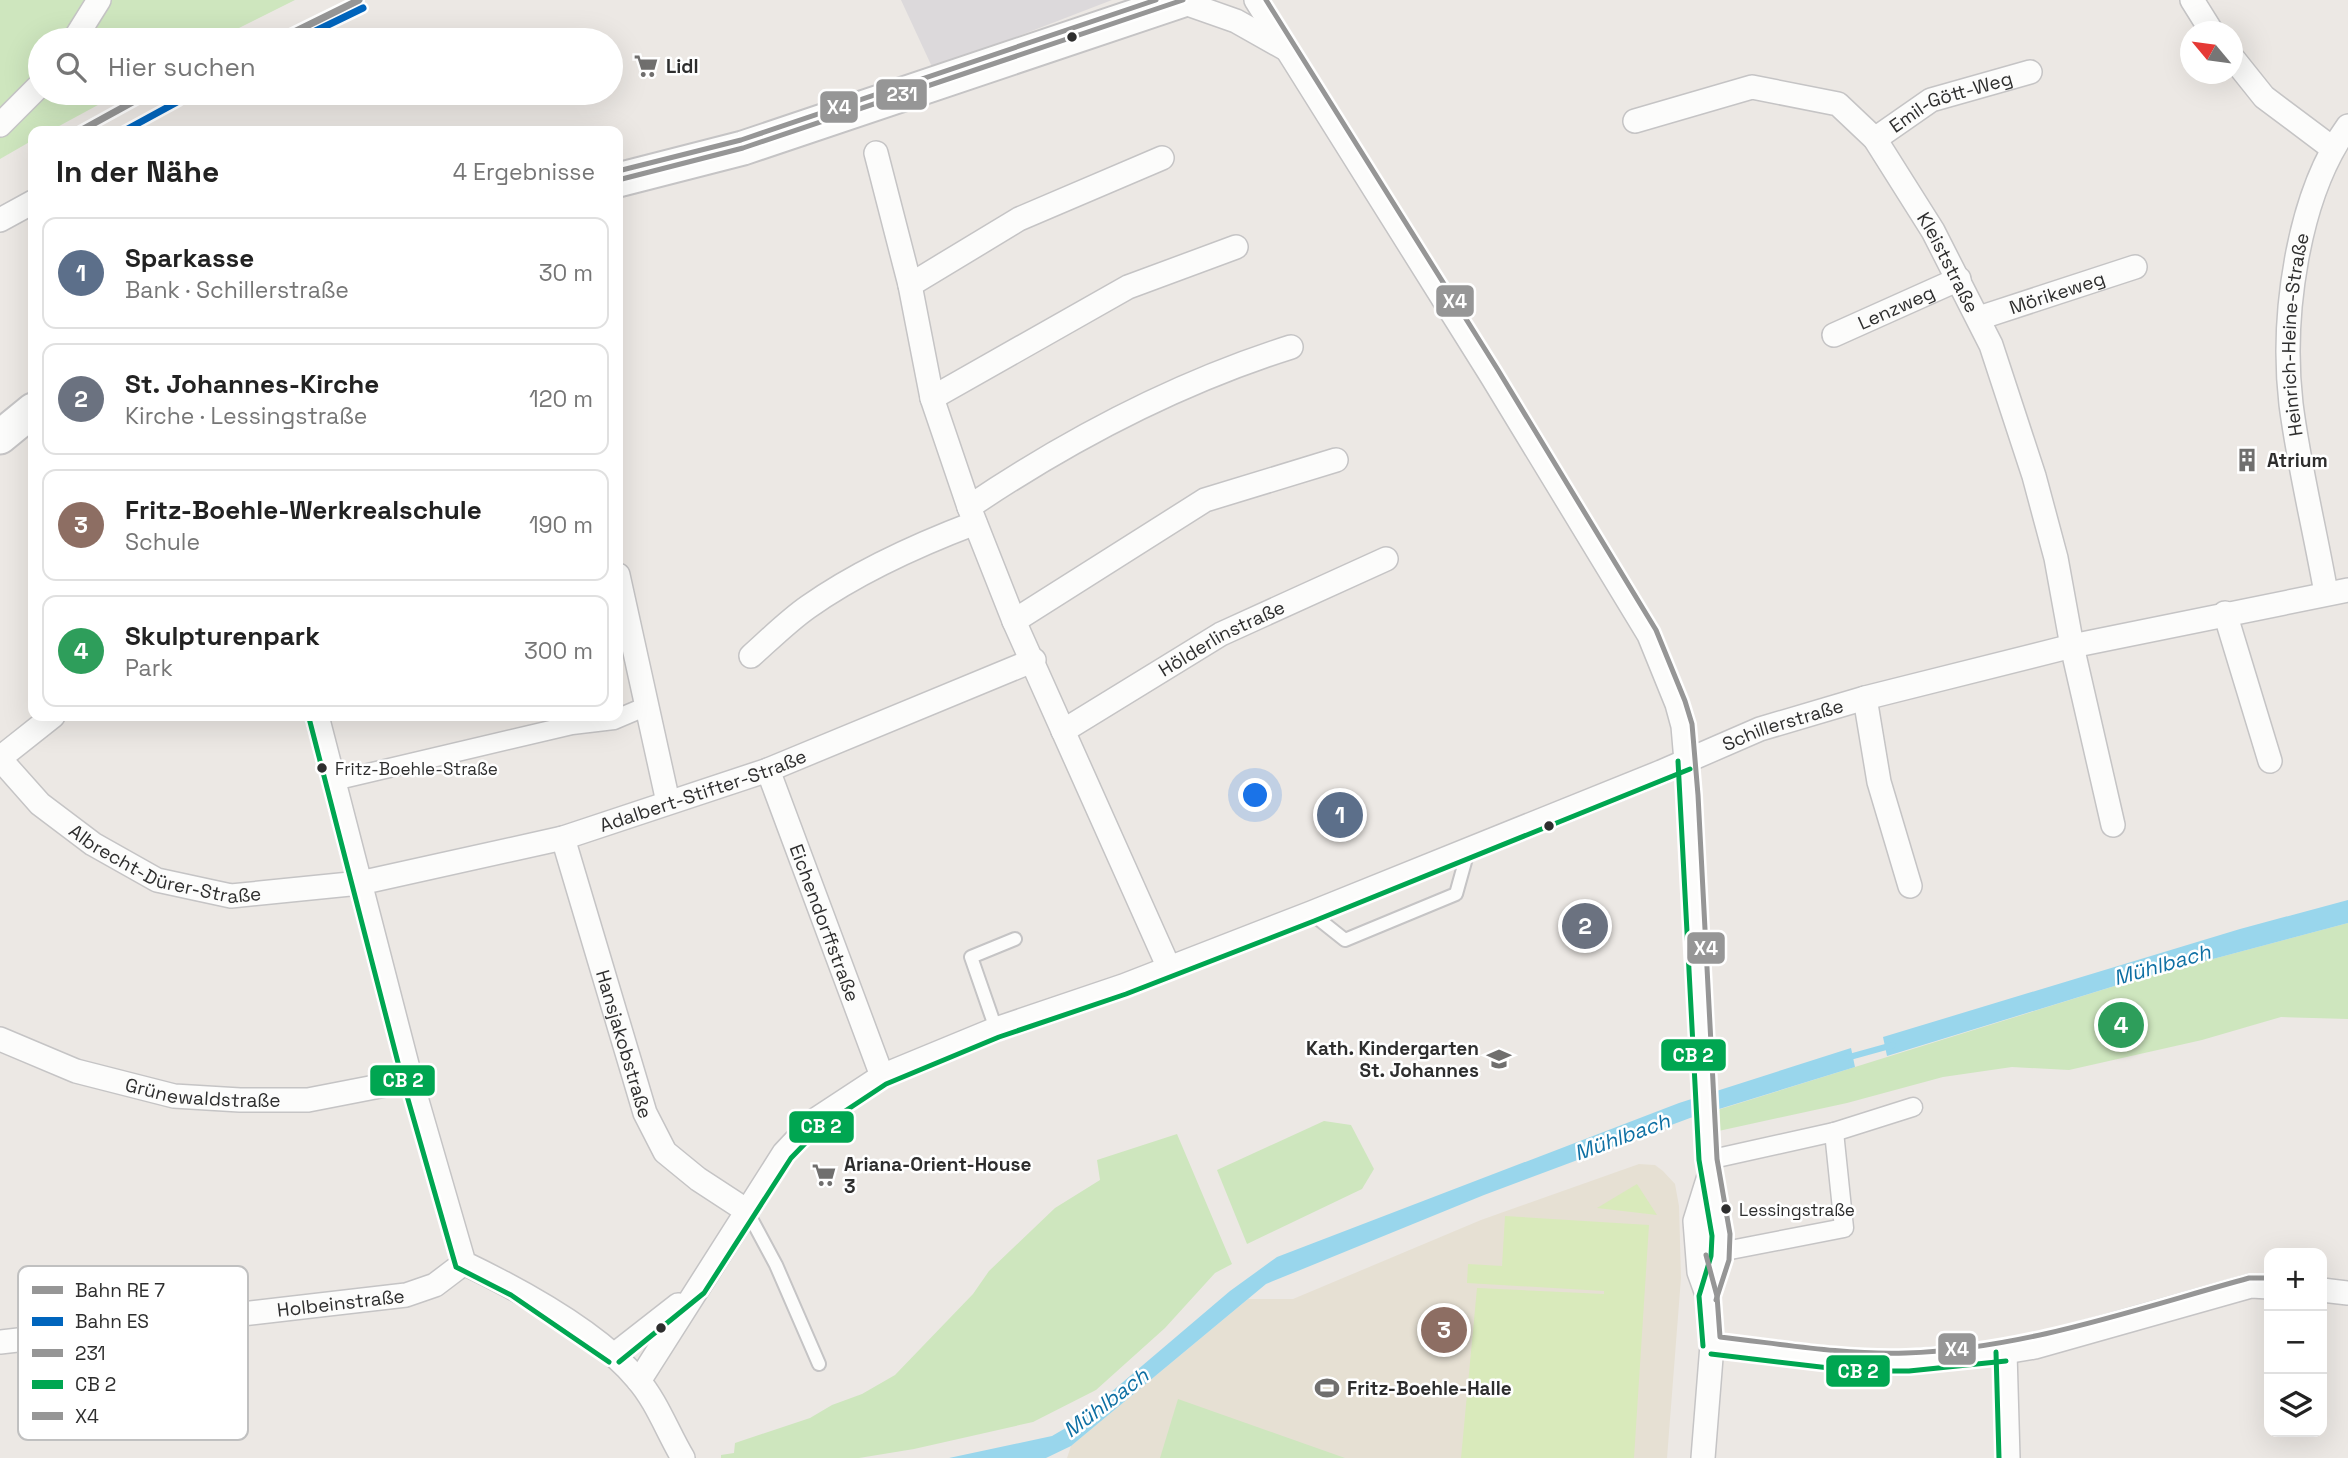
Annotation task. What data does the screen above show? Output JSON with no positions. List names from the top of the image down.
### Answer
{
  "streets": {
    "street": [
      "Emil-Gött-Weg",
      "Kleiststraße",
      "Mörikeweg",
      "Lenzweg",
      "Heinrich-Heine-Straße",
      "Hölderlinstraße",
      "Schillerstraße",
      "Adalbert-Stifter-Straße",
      "Albrecht-Dürer-Straße",
      "Eichendorffstraße",
      "Hansjakobstraße",
      "Grünewaldstraße",
      "Holbeinstraße"
    ]
  },
  "crossings": [
    ["Emil-Gött-Weg", "Kleiststraße"],
    ["Kleiststraße", "Mörikeweg"],
    ["Kleiststraße", "Lenzweg"],
    ["Kleiststraße", "Schillerstraße"],
    ["Heinrich-Heine-Straße", "Schillerstraße"],
    ["Schillerstraße", "Eichendorffstraße"],
    ["Schillerstraße", "Hansjakobstraße"],
    ["Adalbert-Stifter-Straße", "Albrecht-Dürer-Straße"],
    ["Adalbert-Stifter-Straße", "Eichendorffstraße"],
    ["Adalbert-Stifter-Straße", "Hansjakobstraße"]
  ],
  "water": ["Mühlbach"],
  "places": {
    "supermarket": ["Lidl", "Ariana-Orient-House 3"],
    "building": ["Atrium"],
    "other": ["Fritz-Boehle-Straße", "Lessingstraße"],
    "school or university": ["Kath. Kindergarten St. Johannes"],
    "sports": ["Fritz-Boehle-Halle"]
  },
  "lines": ["transit line 231", "transit line X4", "rail line ES"],
  "legend": [
    "Bahn RE 7",
    "Bahn ES",
    "231",
    "CB 2",
    "X4"
  ],
  "north": "top left",
  "page": {
    "search": "Hier suchen",
    "heading": ["In der Nähe", "4 Ergebnisse"],
    "list": [
      {
        "mark": "1",
        "name": "Sparkasse",
        "note": "Bank · Schillerstraße",
        "value": "30 m"
      },
      {
        "mark": "2",
        "name": "St. Johannes-Kirche",
        "note": "Kirche · Lessingstraße",
        "value": "120 m"
      },
      {
        "mark": "3",
        "name": "Fritz-Boehle-Werkrealschule",
        "note": "Schule",
        "value": "190 m"
      },
      {
        "mark": "4",
        "name": "Skulpturenpark",
        "note": "Park",
        "value": "300 m"
      }
    ],
    "pins": [
      "1",
      "2",
      "4",
      "3"
    ],
    "map_buttons": ["+", "−"]
  }
}
